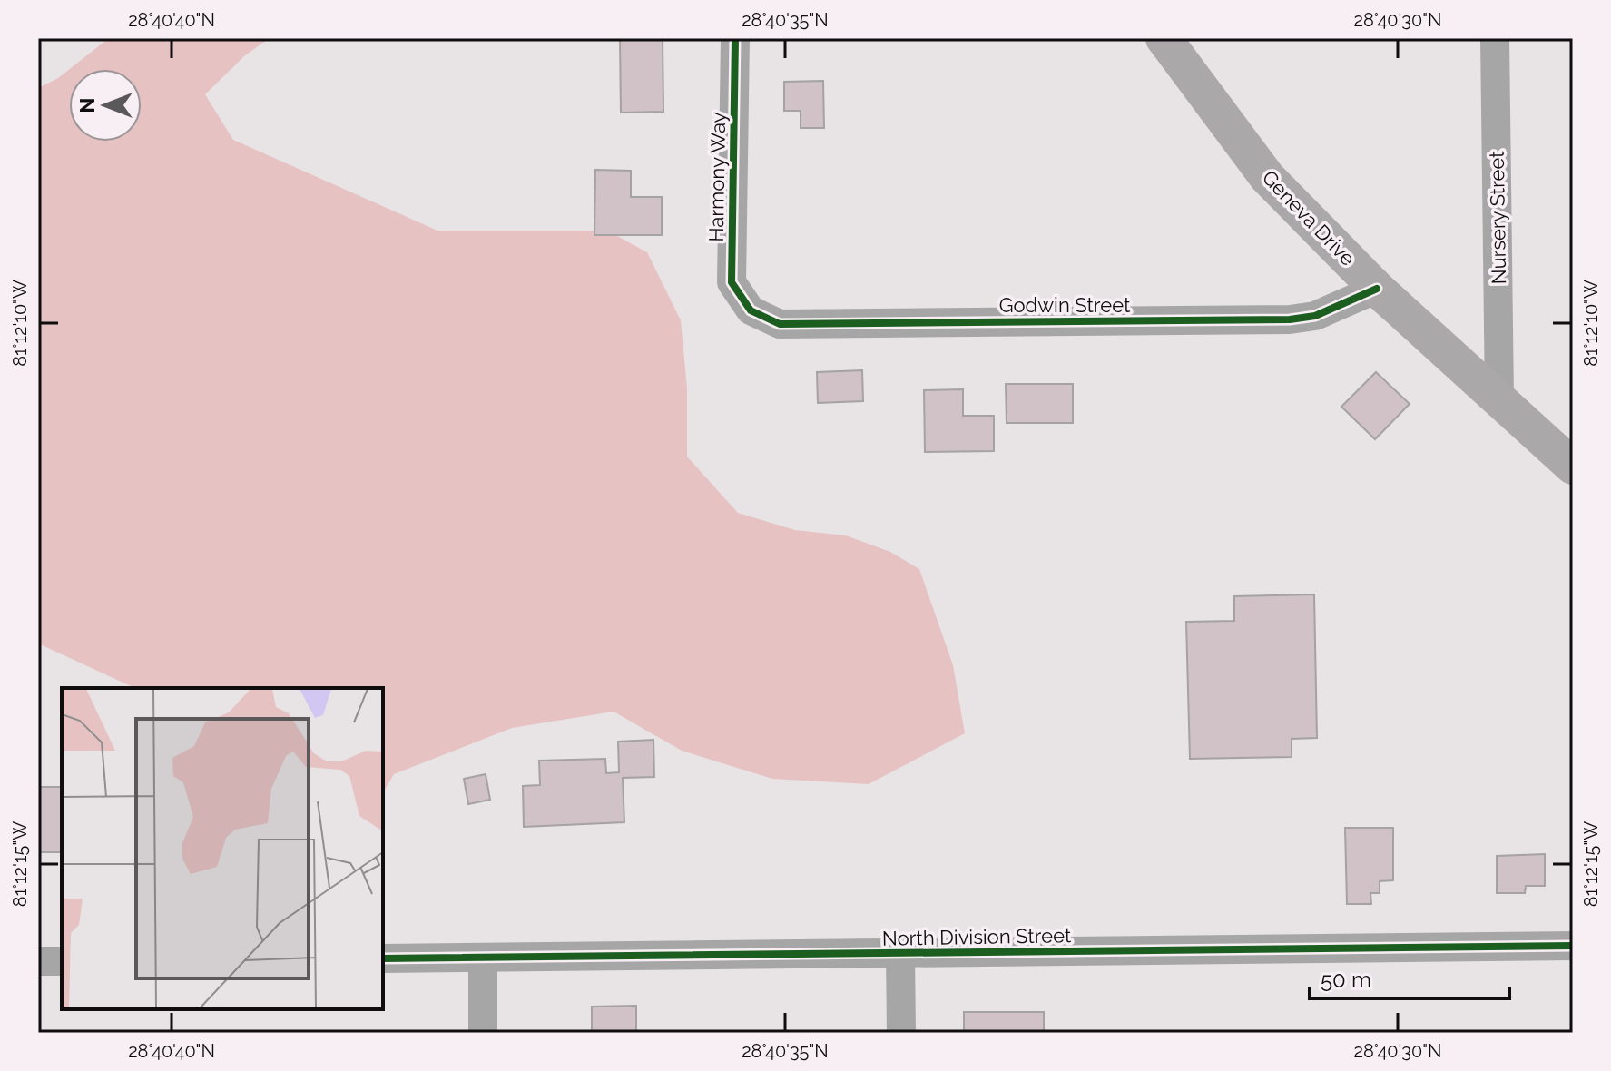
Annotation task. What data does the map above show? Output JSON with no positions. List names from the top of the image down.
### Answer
{
  "streets": {
    "main road": ["Geneva Drive"],
    "street": [
      "Harmony Way",
      "Nursery Street",
      "Godwin Street",
      "North Division Street"
    ]
  },
  "crossings": [
    ["Harmony Way", "Godwin Street"],
    ["Geneva Drive", "Nursery Street"],
    ["Geneva Drive", "Godwin Street"]
  ],
  "scale_bar": "50 m",
  "north": "left",
  "coordinates": [
    "28°40'40\"N",
    "28°40'35\"N",
    "28°40'30\"N",
    "81°12'10\"W",
    "81°12'15\"W"
  ]
}
